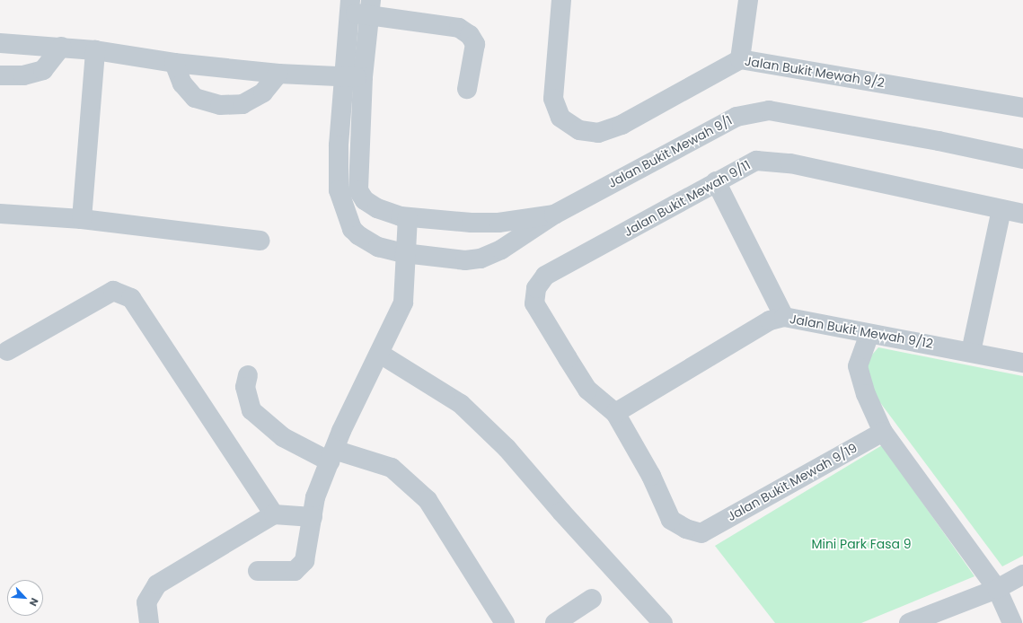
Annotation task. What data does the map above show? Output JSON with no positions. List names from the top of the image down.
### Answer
{
  "streets": {
    "street": [
      "Jalan Bukit Mewah 9/2",
      "Jalan Bukit Mewah 9/1",
      "Jalan Bukit Mewah 9/11",
      "Jalan Bukit Mewah 9/12",
      "Jalan Bukit Mewah 9/19"
    ]
  },
  "crossings": [
    ["Jalan Bukit Mewah 9/11", "Jalan Bukit Mewah 9/12"],
    ["Jalan Bukit Mewah 9/11", "Jalan Bukit Mewah 9/19"],
    ["Jalan Bukit Mewah 9/12", "Jalan Bukit Mewah 9/19"]
  ],
  "parks": ["Mini Park Fasa 9"],
  "north": "bottom right"
}
